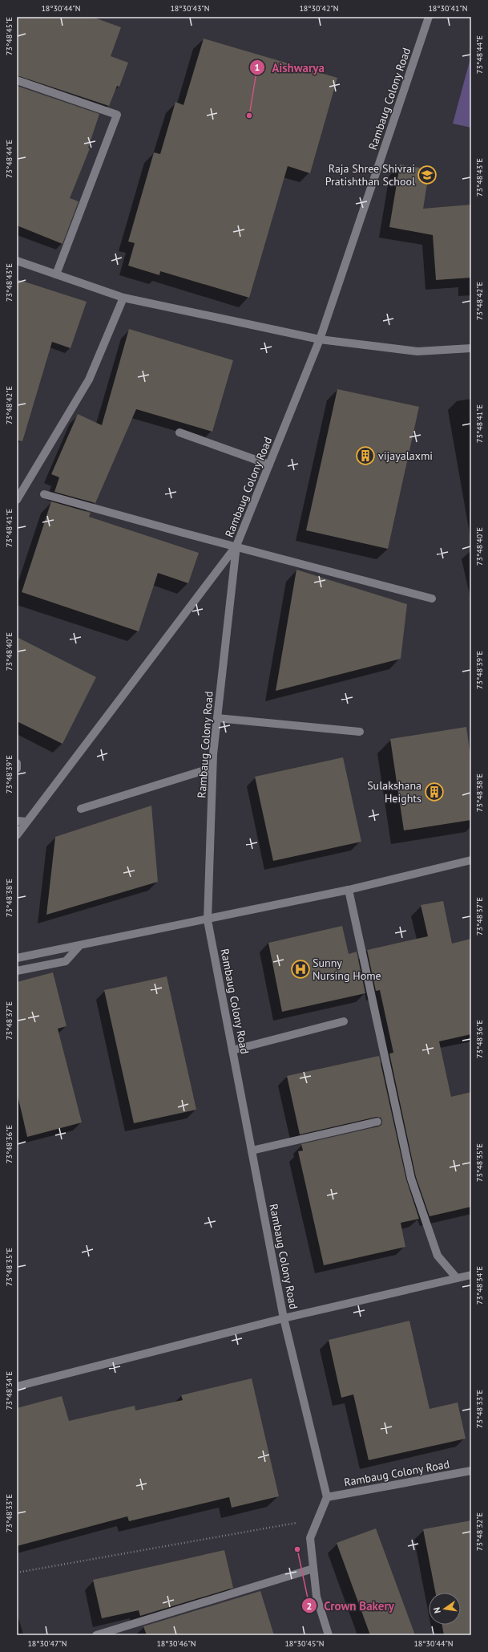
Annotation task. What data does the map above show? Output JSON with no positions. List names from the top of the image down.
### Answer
{
  "streets": {
    "street": ["Rambaug Colony Road"]
  },
  "places": {
    "other": ["Aishwarya", "Crown Bakery"],
    "school or university": ["Raja Shree Shivrai Pratishthan School"],
    "building": ["vijayalaxmi", "Sulakshana Heights"],
    "hospital": ["Sunny Nursing Home"]
  },
  "north": "left",
  "coordinates": [
    "18°30'44\"N",
    "18°30'43\"N",
    "18°30'42\"N",
    "18°30'41\"N",
    "73°48'45\"E",
    "73°48'44\"E",
    "73°48'43\"E",
    "73°48'42\"E",
    "73°48'41\"E",
    "73°48'40\"E",
    "73°48'39\"E",
    "73°48'38\"E",
    "73°48'37\"E",
    "73°48'36\"E",
    "73°48'35\"E",
    "73°48'34\"E",
    "73°48'33\"E",
    "73°48'32\"E",
    "18°30'47\"N",
    "18°30'46\"N",
    "18°30'45\"N"
  ]
}
